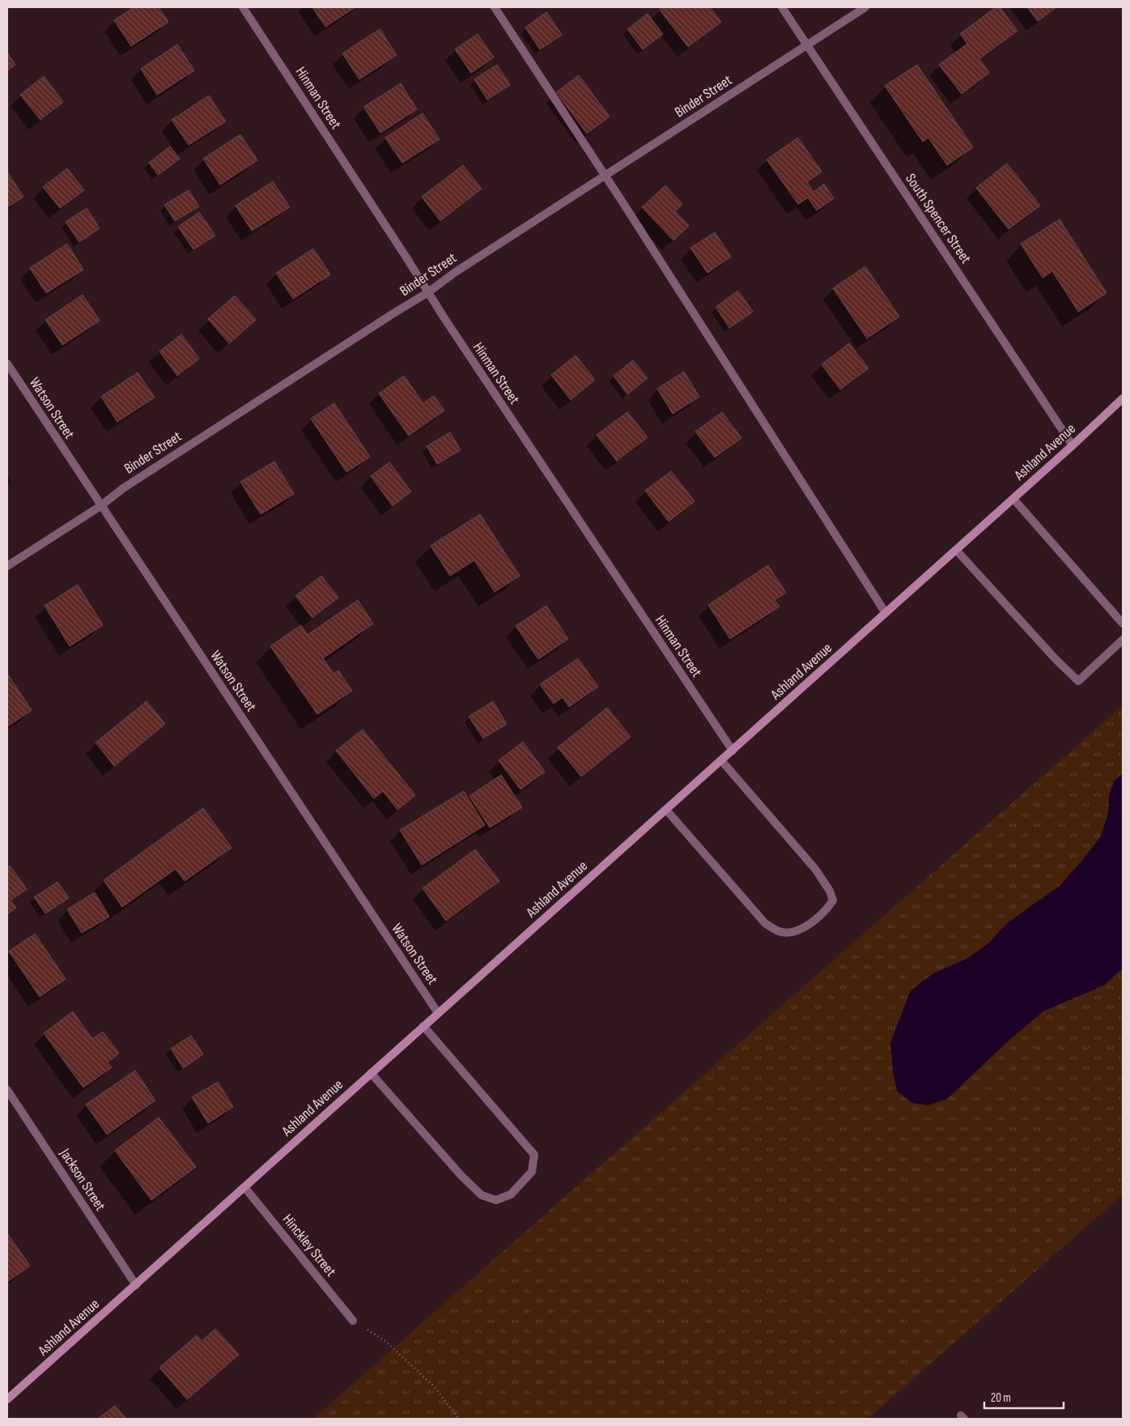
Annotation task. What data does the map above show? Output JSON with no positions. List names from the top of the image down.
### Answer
{
  "streets": {
    "street": [
      "Binder Street",
      "Hinman Street",
      "South Spencer Street",
      "Watson Street",
      "Ashland Avenue",
      "Jackson Street",
      "Hinckley Street"
    ]
  },
  "crossings": [
    ["Binder Street", "Hinman Street"],
    ["Binder Street", "South Spencer Street"],
    ["Binder Street", "Watson Street"],
    ["Hinman Street", "Ashland Avenue"],
    ["South Spencer Street", "Ashland Avenue"],
    ["Watson Street", "Ashland Avenue"],
    ["Ashland Avenue", "Jackson Street"],
    ["Ashland Avenue", "Hinckley Street"]
  ],
  "scale_bar": "20 m"
}
